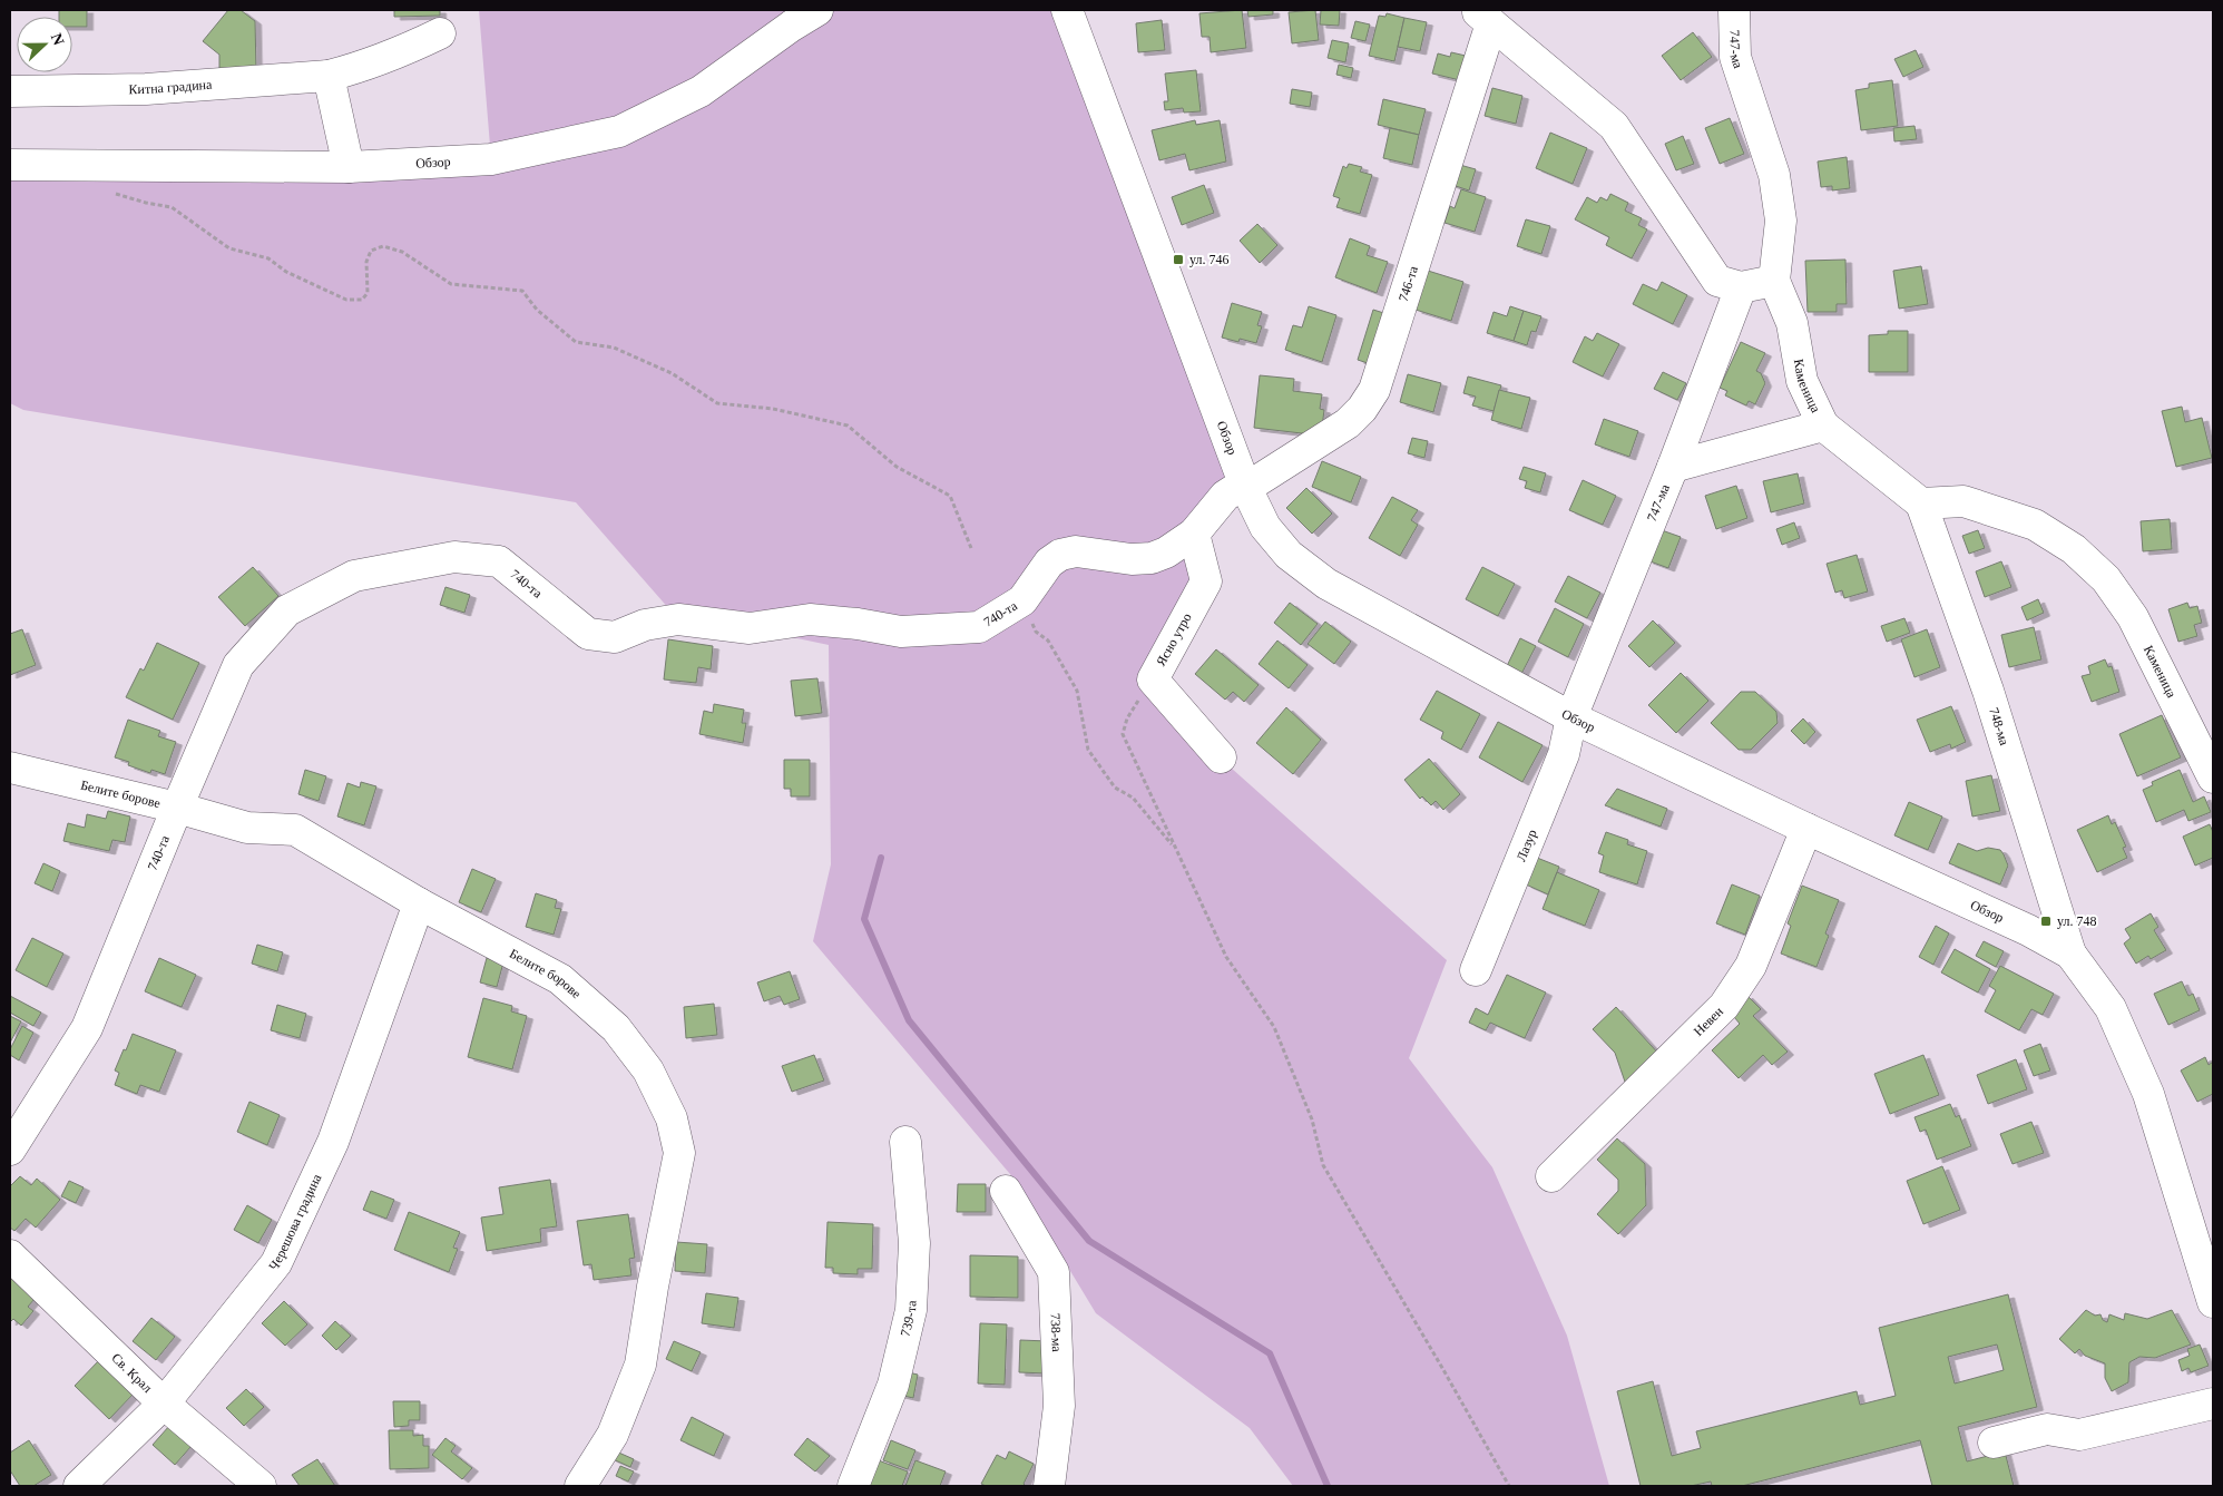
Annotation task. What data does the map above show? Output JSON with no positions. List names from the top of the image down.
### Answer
{
  "streets": {
    "street": [
      "747-ма",
      "Китна градина",
      "Обзор",
      "746-та",
      "Каменица",
      "740-та",
      "Ясно утро",
      "748-ма",
      "Белите борове",
      "Лазур",
      "Невен",
      "Черешова градина",
      "739-та",
      "738-ма",
      "Св. Крал"
    ]
  },
  "crossings": [
    ["747-ма", "Обзор"],
    ["747-ма", "Каменица"],
    ["747-ма", "Лазур"],
    ["Обзор", "746-та"],
    ["Обзор", "740-та"],
    ["Обзор", "748-ма"],
    ["Обзор", "Лазур"],
    ["Обзор", "Невен"],
    ["746-та", "740-та"],
    ["Каменица", "748-ма"],
    ["740-та", "Ясно утро"],
    ["740-та", "Белите борове"],
    ["Белите борове", "Черешова градина"],
    ["Черешова градина", "Св. Крал"]
  ],
  "places": {
    "transit": ["ул. 746", "ул. 748"]
  },
  "north": "right"
}
